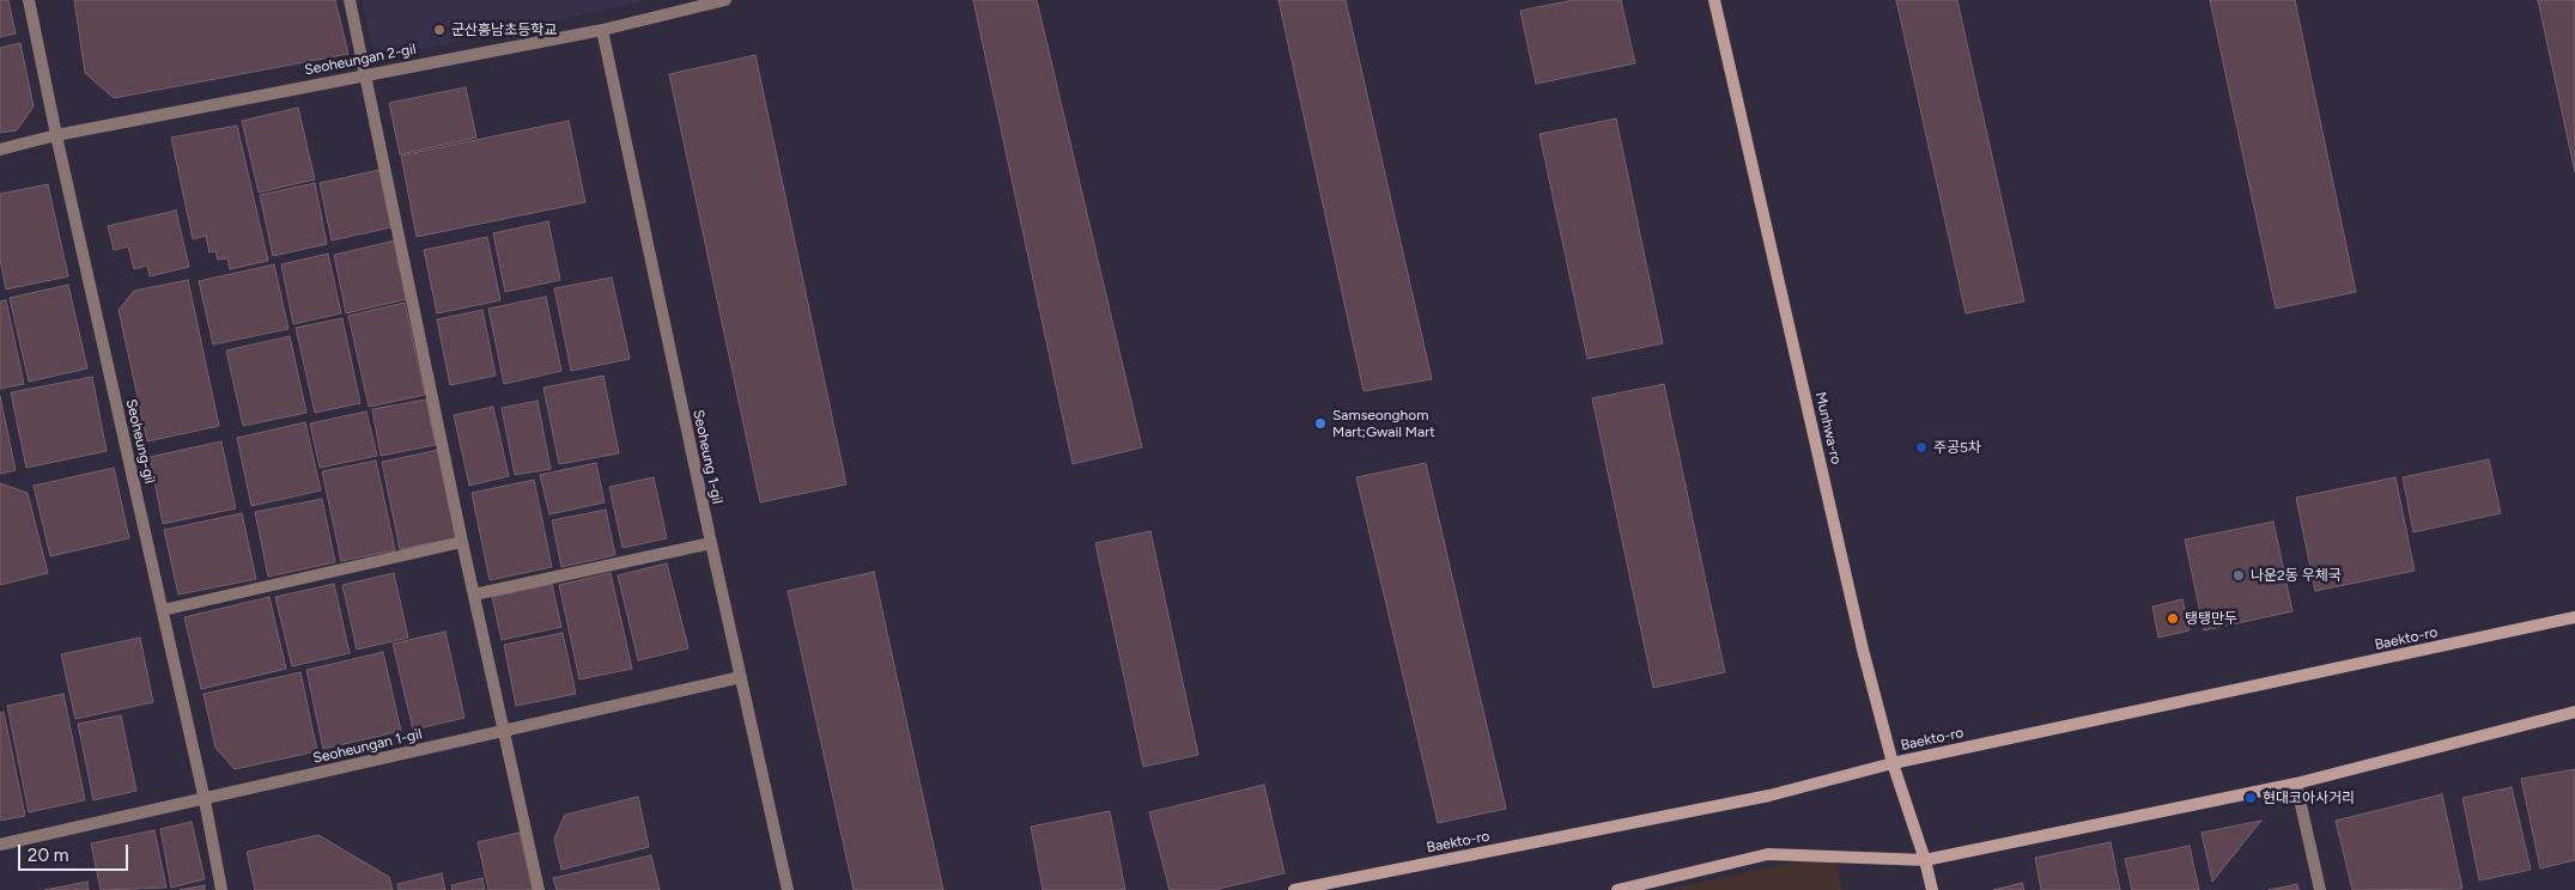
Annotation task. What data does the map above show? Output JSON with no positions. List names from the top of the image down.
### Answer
{
  "streets": {
    "street": [
      "Seoheungan 2-gil",
      "Munhwa-ro",
      "Seoheung-gil",
      "Seoheung 1-gil",
      "Baekto-ro",
      "Seoheungan 1-gil"
    ]
  },
  "crossings": [
    ["Seoheungan 2-gil", "Seoheung-gil"],
    ["Seoheungan 2-gil", "Seoheung 1-gil"],
    ["Munhwa-ro", "Baekto-ro"],
    ["Seoheung-gil", "Seoheungan 1-gil"],
    ["Seoheung 1-gil", "Seoheungan 1-gil"]
  ],
  "places": [
    "군산흥남초등학교",
    "Samseonghom Mart;Gwail Mart",
    "주공5차",
    "나운2동 우체국",
    "탱탱만두",
    "현대코아사거리"
  ],
  "scale_bar": "20 m"
}
